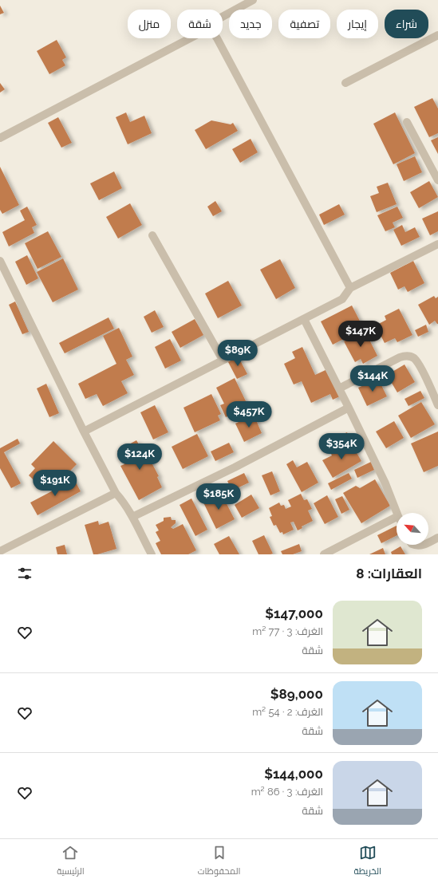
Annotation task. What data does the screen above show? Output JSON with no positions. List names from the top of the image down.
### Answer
{
  "north": "top left",
  "page": {
    "chip": [
      "شراء",
      "إيجار",
      "تصفية",
      "جديد",
      "شقة",
      "منزل"
    ],
    "price": [
      "$147K",
      "$89K",
      "$144K",
      "$457K",
      "$354K",
      "$124K",
      "$191K",
      "$185K"
    ],
    "heading": "العقارات: 8",
    "list": [
      {
        "name": "$147,000",
        "note": "الغرف: 3 · 77 m² · شقة"
      },
      {
        "name": "$89,000",
        "note": "الغرف: 2 · 54 m² · شقة"
      },
      {
        "name": "$144,000",
        "note": "الغرف: 3 · 86 m² · شقة"
      }
    ],
    "tabs": ["الخريطة", "المحفوظات", "الرئيسية"]
  }
}
